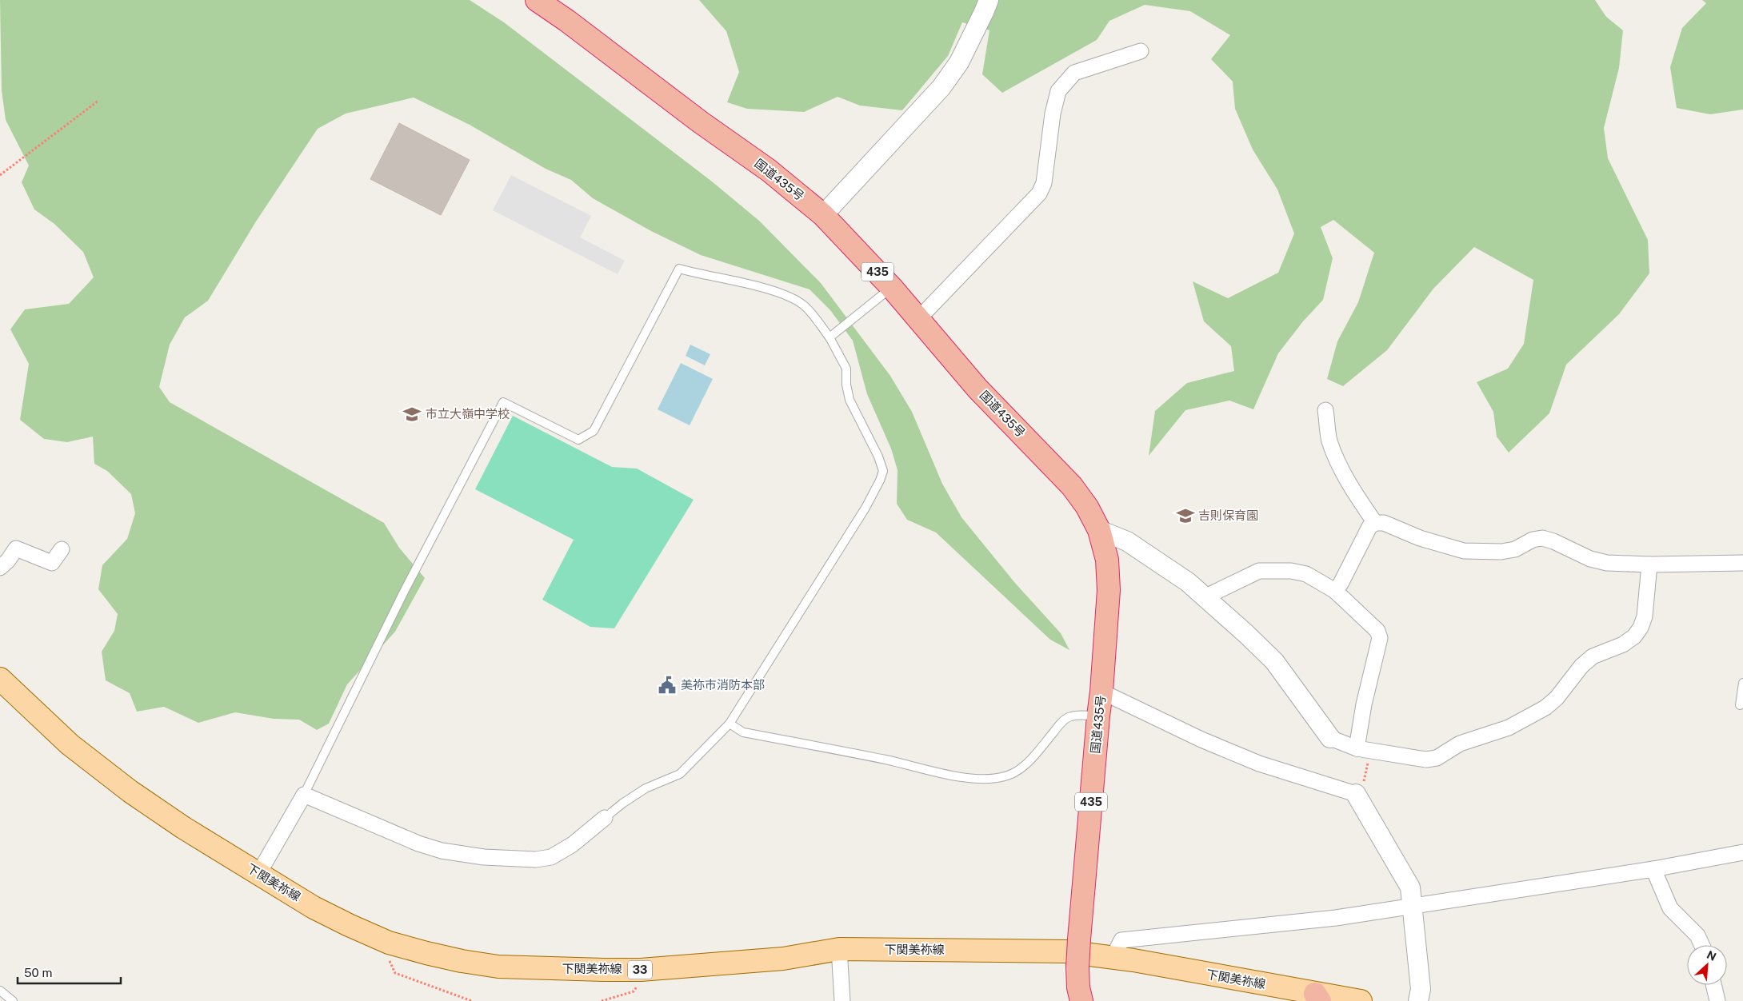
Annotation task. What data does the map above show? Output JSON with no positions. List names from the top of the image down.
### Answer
{
  "streets": {
    "highway": ["国道435号", "435"],
    "main road": ["下関美祢線", "33"]
  },
  "places": {
    "school or university": ["市立大嶺中学校", "吉則保育園"],
    "public building": ["美祢市消防本部"]
  },
  "scale_bar": "50 m",
  "north": "top right"
}
